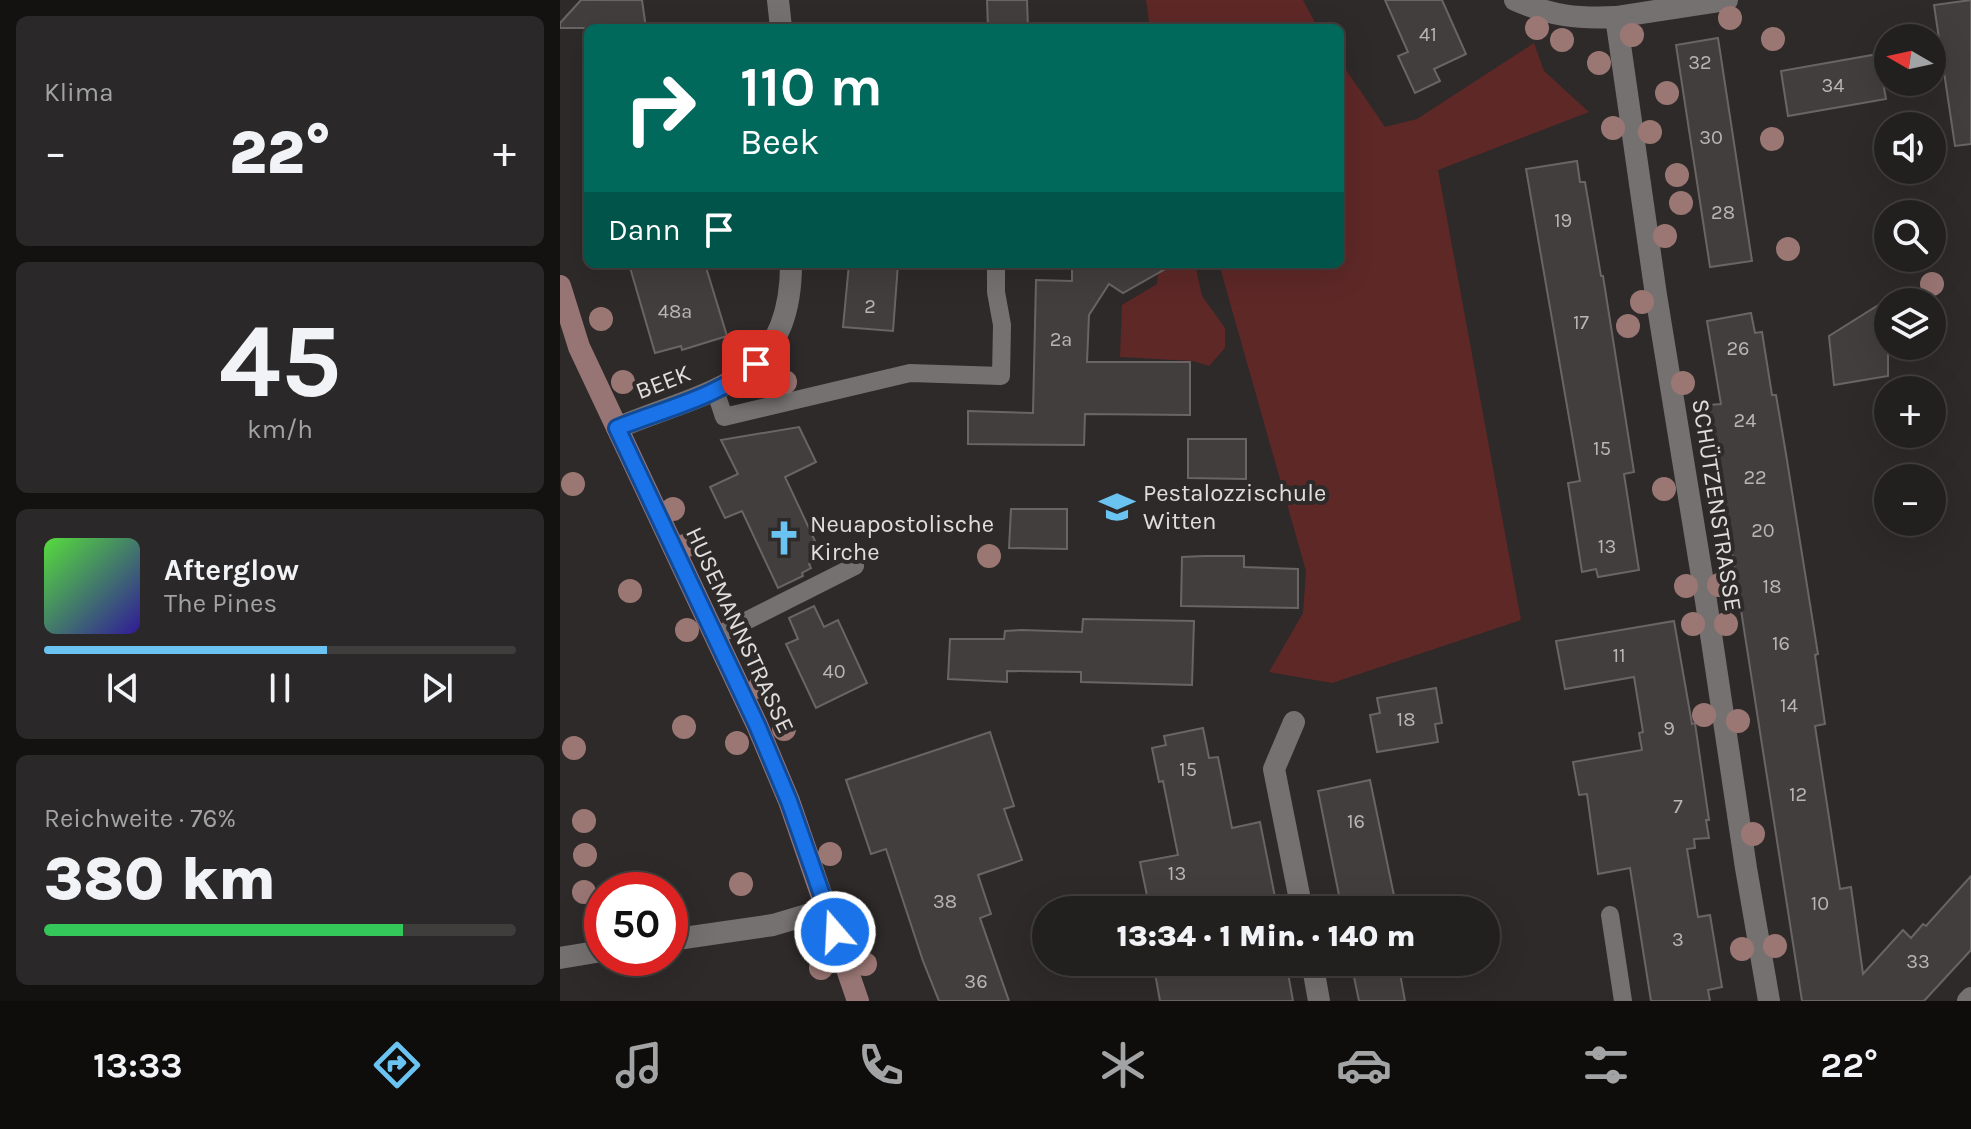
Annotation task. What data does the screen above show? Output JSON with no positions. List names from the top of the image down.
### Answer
{
  "streets": {
    "main road": ["HUSEMANNSTRASSE"],
    "street": ["BEEK", "SCHÜTZENSTRASSE"]
  },
  "crossings": [
    ["BEEK", "HUSEMANNSTRASSE"]
  ],
  "places": {
    "school or university": ["Pestalozzischule Witten"],
    "church": ["Neuapostolische Kirche"]
  },
  "house_numbers": [
    "41",
    "32",
    "34",
    "30",
    "28",
    "19",
    "2",
    "48a",
    "17",
    "2a",
    "26",
    "24",
    "15",
    "22",
    "20",
    "13",
    "18",
    "16",
    "11",
    "40",
    "14",
    "18",
    "9",
    "15",
    "12",
    "7",
    "16",
    "13",
    "38",
    "10",
    "3",
    "33",
    "36"
  ],
  "north": "left",
  "page": {
    "tile": [
      "Klima",
      ["45", "km/h"],
      ["Reichweite · 76%", "380 km"]
    ],
    "map_buttons": ["+", "−"],
    "turn": ["110 m", "Beek"],
    "heat": ["−", "22°", "+"],
    "then": "Dann",
    "song": ["Afterglow", "The Pines"],
    "limit": "50",
    "trip": "13:34 · 1 Min. · 140 m",
    "tabs": ["13:33", "22°"]
  }
}
